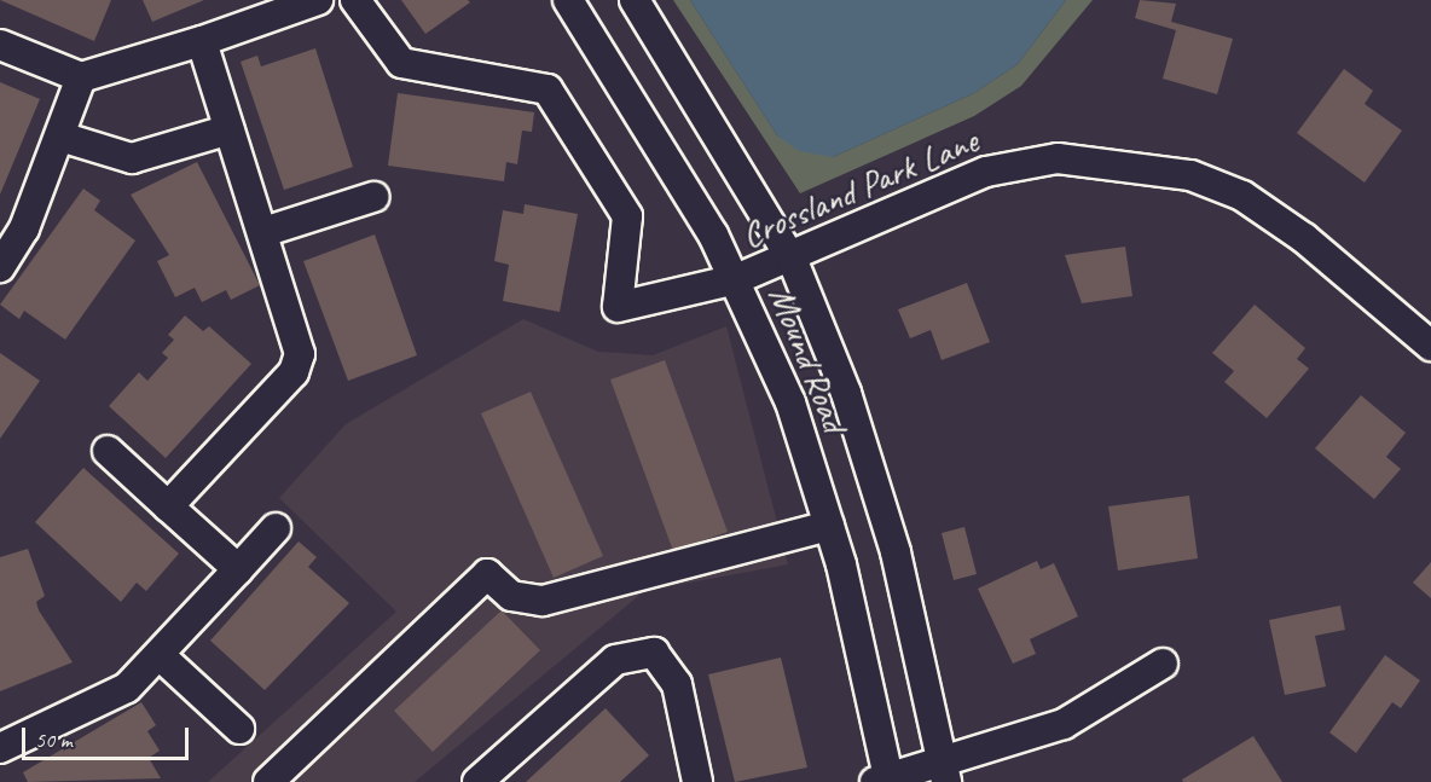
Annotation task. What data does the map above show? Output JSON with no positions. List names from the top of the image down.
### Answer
{
  "streets": {
    "street": ["Crossland Park Lane", "Mound Road"]
  },
  "crossings": [
    ["Crossland Park Lane", "Mound Road"]
  ],
  "scale_bar": "50 m"
}
